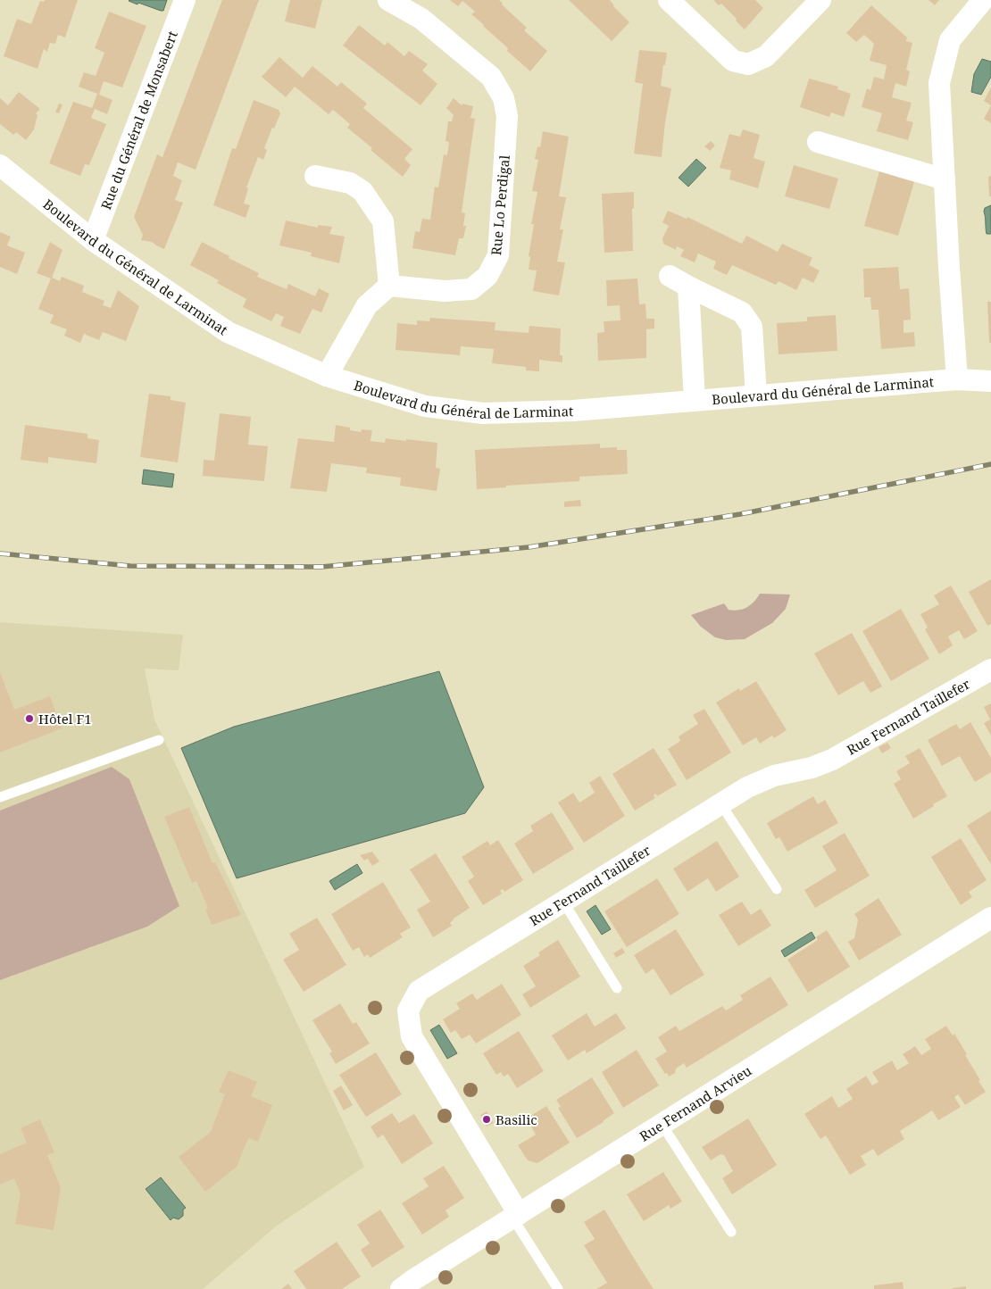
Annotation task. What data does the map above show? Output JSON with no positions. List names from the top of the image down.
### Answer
{
  "streets": {
    "street": [
      "Rue du Général de Monsabert",
      "Rue Lo Perdigal",
      "Boulevard du Général de Larminat",
      "Rue Fernand Taillefer",
      "Rue Fernand Arvieu"
    ]
  },
  "crossings": [
    ["Rue du Général de Monsabert", "Boulevard du Général de Larminat"],
    ["Rue Fernand Taillefer", "Rue Fernand Arvieu"]
  ],
  "places": ["Hôtel F1", "Basilic"]
}
